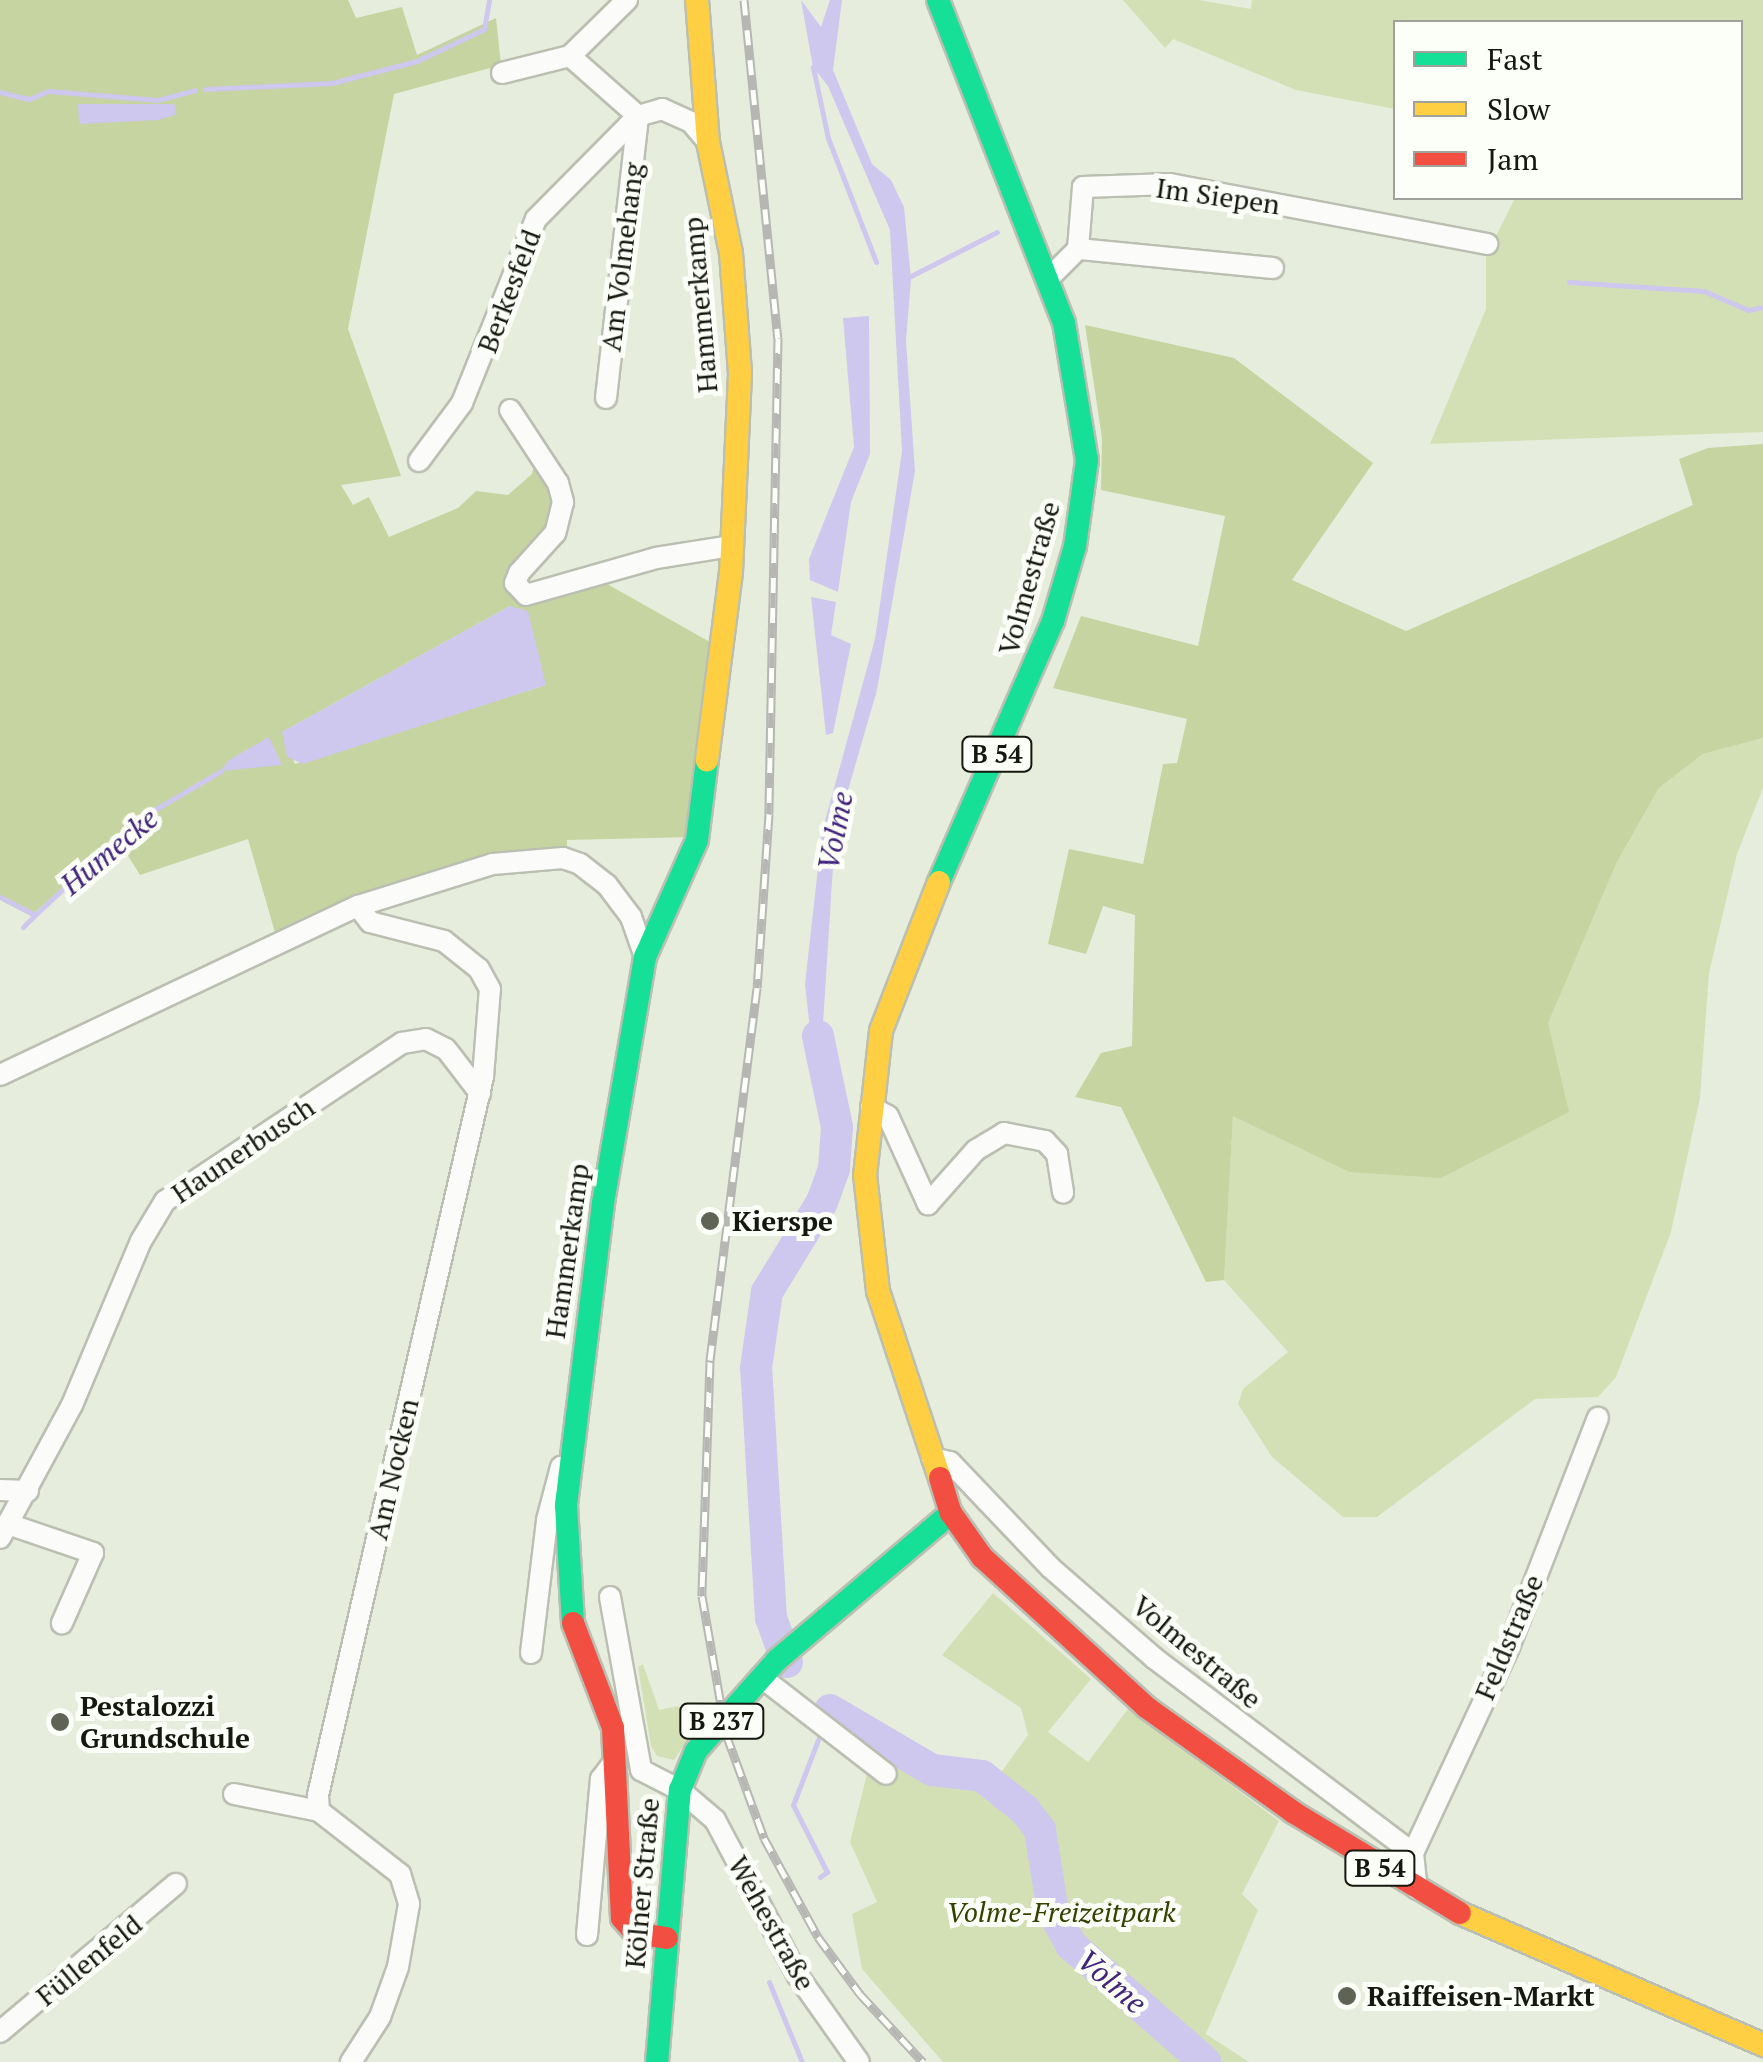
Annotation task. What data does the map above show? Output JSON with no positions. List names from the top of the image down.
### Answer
{
  "streets": {
    "main road": [
      "Hammerkamp",
      "Volmestraße",
      "B 54",
      "B 237",
      "Kölner Straße"
    ],
    "street": [
      "Im Siepen",
      "Am Volmehang",
      "Berkesfeld",
      "Haunerbusch",
      "Am Nocken",
      "Feldstraße",
      "Wehestraße",
      "Füllenfeld"
    ]
  },
  "crossings": [
    ["Am Volmehang", "Berkesfeld"],
    ["Hammerkamp", "Kölner Straße"],
    ["Volmestraße", "Feldstraße"],
    ["Volmestraße", "Kölner Straße"],
    ["Haunerbusch", "Am Nocken"],
    ["Kölner Straße", "Wehestraße"]
  ],
  "water": ["Volme", "Humecke"],
  "parks": ["Volme-Freizeitpark"],
  "places": ["Kierspe", "Pestalozzi Grundschule", "Raiffeisen-Markt"],
  "legend": ["Fast", "Slow", "Jam"]
}
